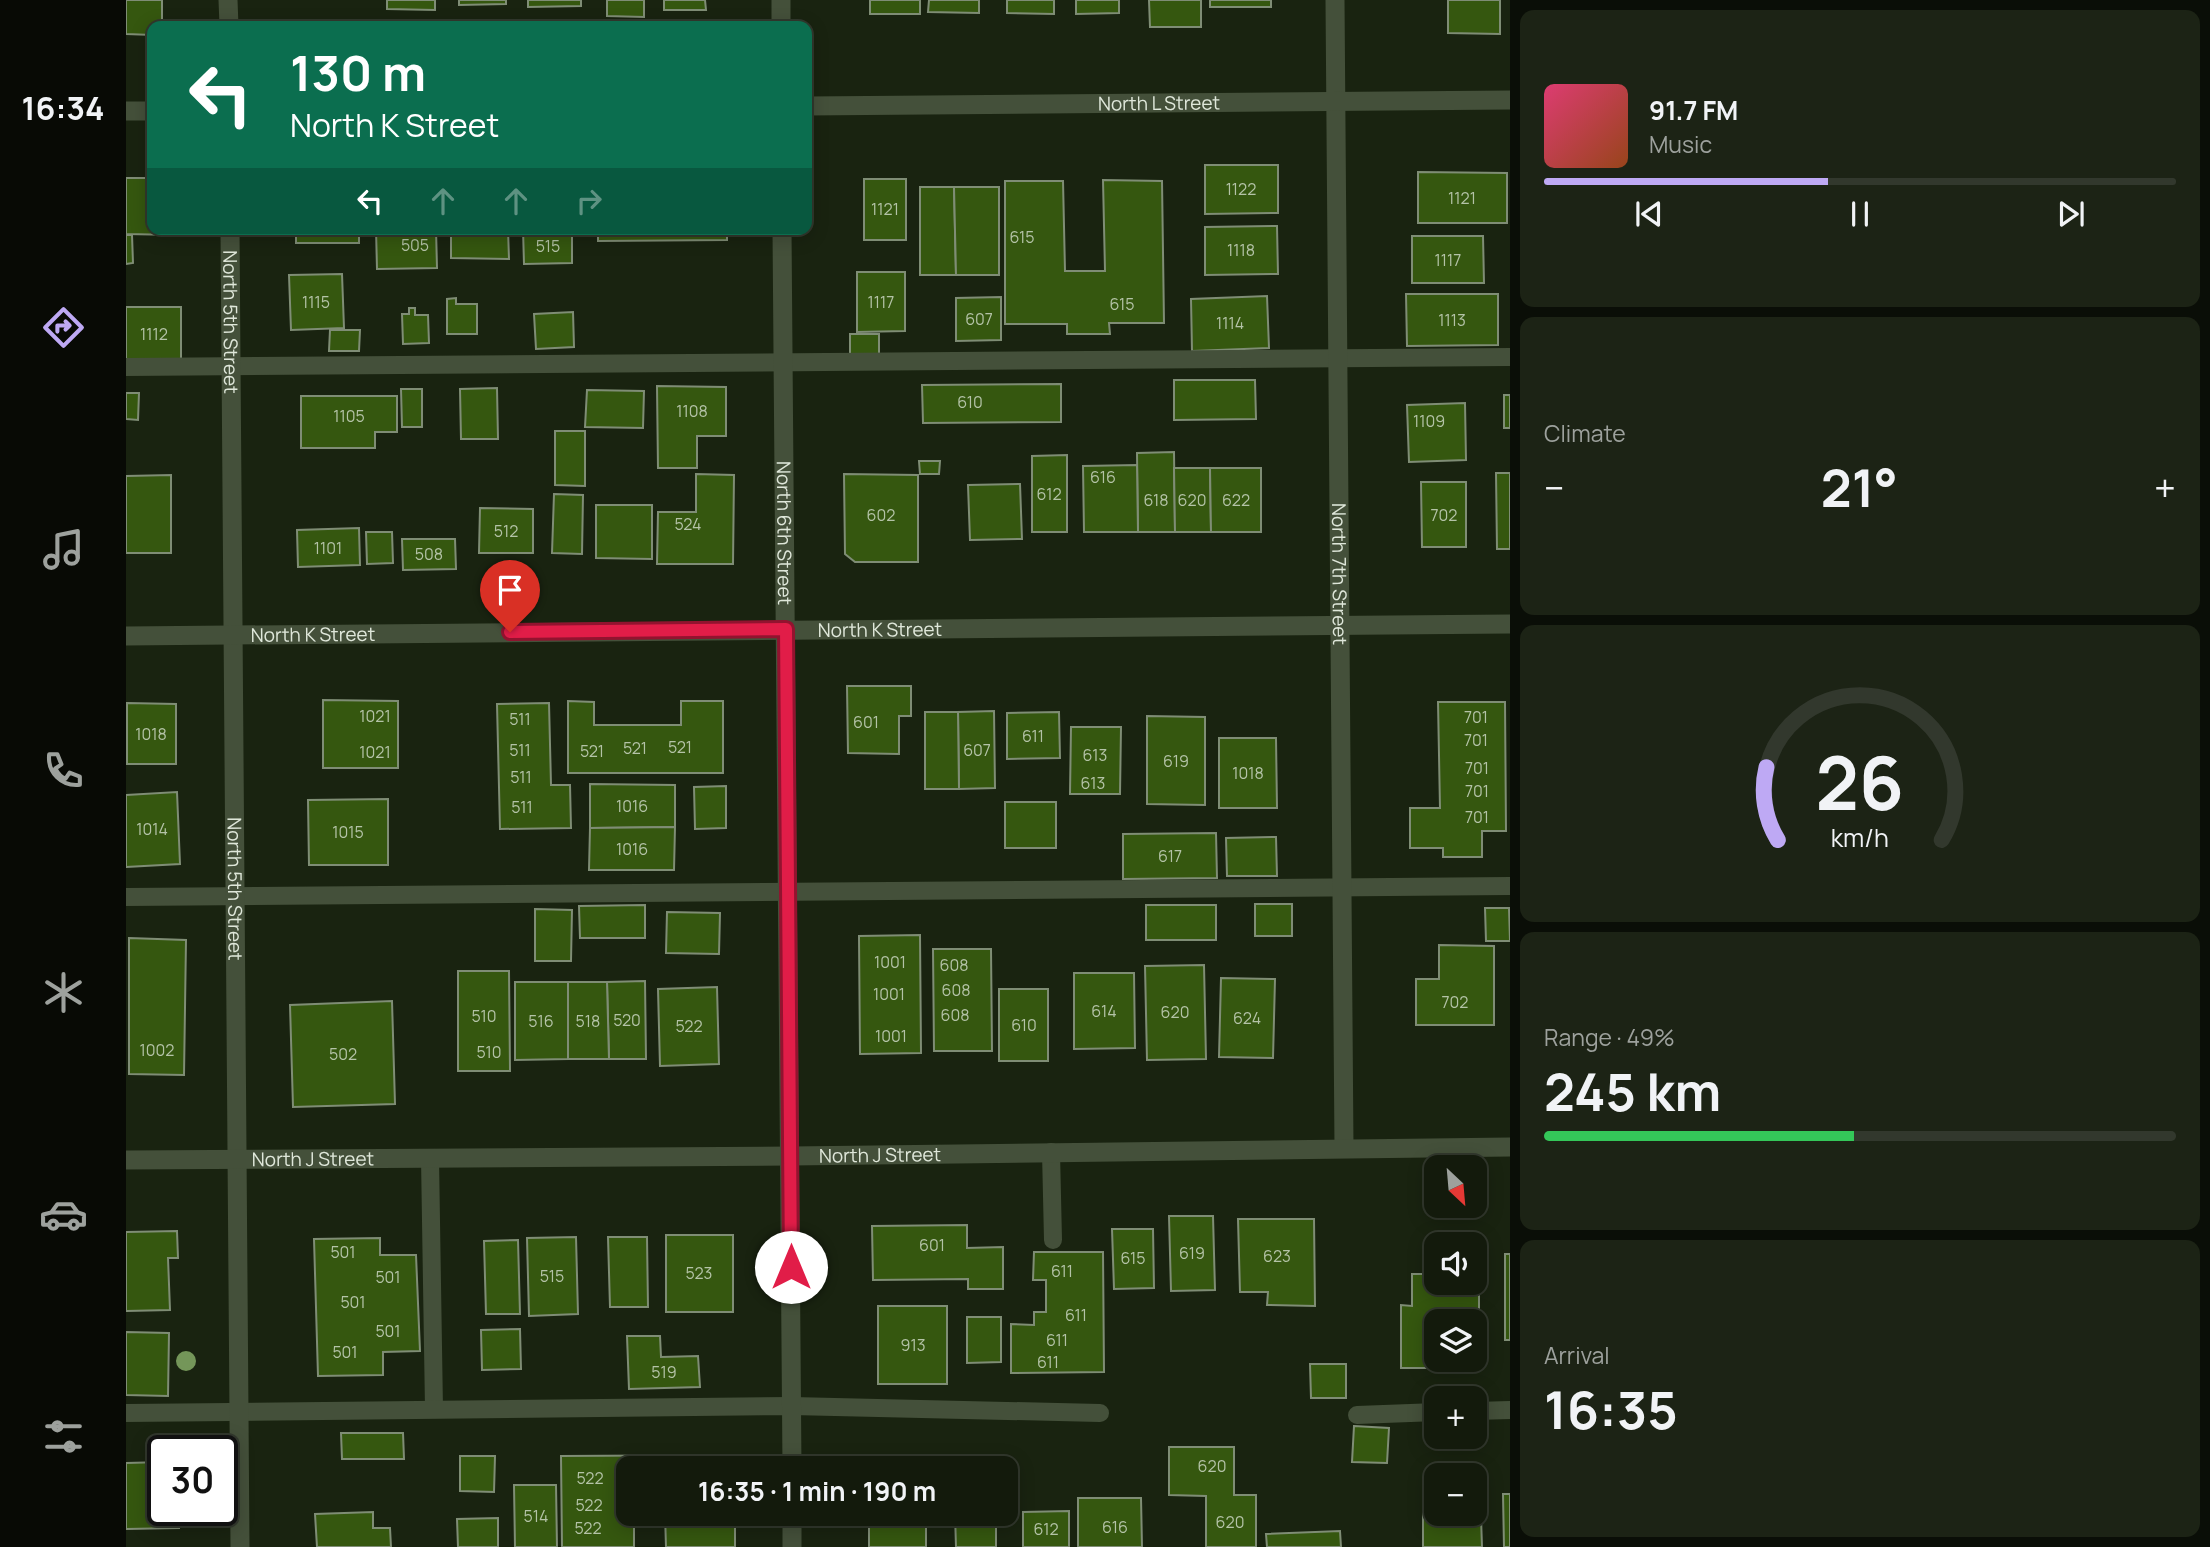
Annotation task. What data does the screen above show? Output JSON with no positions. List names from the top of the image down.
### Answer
{
  "streets": {
    "street": [
      "North L Street",
      "North 5th Street",
      "North 6th Street",
      "North 7th Street",
      "North K Street",
      "North J Street"
    ]
  },
  "crossings": [
    ["North L Street", "North 7th Street"],
    ["North 5th Street", "North K Street"],
    ["North 5th Street", "North J Street"],
    ["North 6th Street", "North K Street"],
    ["North 6th Street", "North J Street"],
    ["North 7th Street", "North K Street"],
    ["North 7th Street", "North J Street"]
  ],
  "house_numbers": [
    "1122",
    "1121",
    "1121",
    "615",
    "505",
    "515",
    "1118",
    "1117",
    "1115",
    "1117",
    "615",
    "607",
    "1113",
    "1114",
    "1112",
    "610",
    "1108",
    "1105",
    "1109",
    "616",
    "612",
    "618",
    "620",
    "622",
    "602",
    "702",
    "524",
    "512",
    "1101",
    "508",
    "1021",
    "701",
    "511",
    "601",
    "1018",
    "611",
    "701",
    "521",
    "521",
    "511",
    "607",
    "521",
    "1021",
    "613",
    "619",
    "701",
    "1018",
    "511",
    "613",
    "701",
    "1016",
    "511",
    "701",
    "1014",
    "1015",
    "1016",
    "617",
    "1001",
    "608",
    "608",
    "1001",
    "702",
    "614",
    "620",
    "608",
    "510",
    "624",
    "520",
    "516",
    "518",
    "610",
    "522",
    "1001",
    "1002",
    "510",
    "502",
    "601",
    "501",
    "619",
    "623",
    "615",
    "611",
    "523",
    "515",
    "501",
    "501",
    "611",
    "501",
    "611",
    "913",
    "501",
    "611",
    "519",
    "620",
    "522",
    "522",
    "514",
    "620",
    "616",
    "522",
    "612"
  ],
  "north": "bottom right",
  "page": {
    "tabs": "16:34",
    "turn": ["130 m", "North K Street"],
    "song": ["91.7 FM", "Music"],
    "tile": [
      "Climate",
      ["Range · 49%", "245 km"],
      ["Arrival", "16:35"]
    ],
    "heat": ["−", "21°", "+"],
    "map_buttons": ["+", "−"],
    "limit": "30",
    "trip": "16:35 · 1 min · 190 m",
    "gauge": ["26", "km/h"]
  }
}
